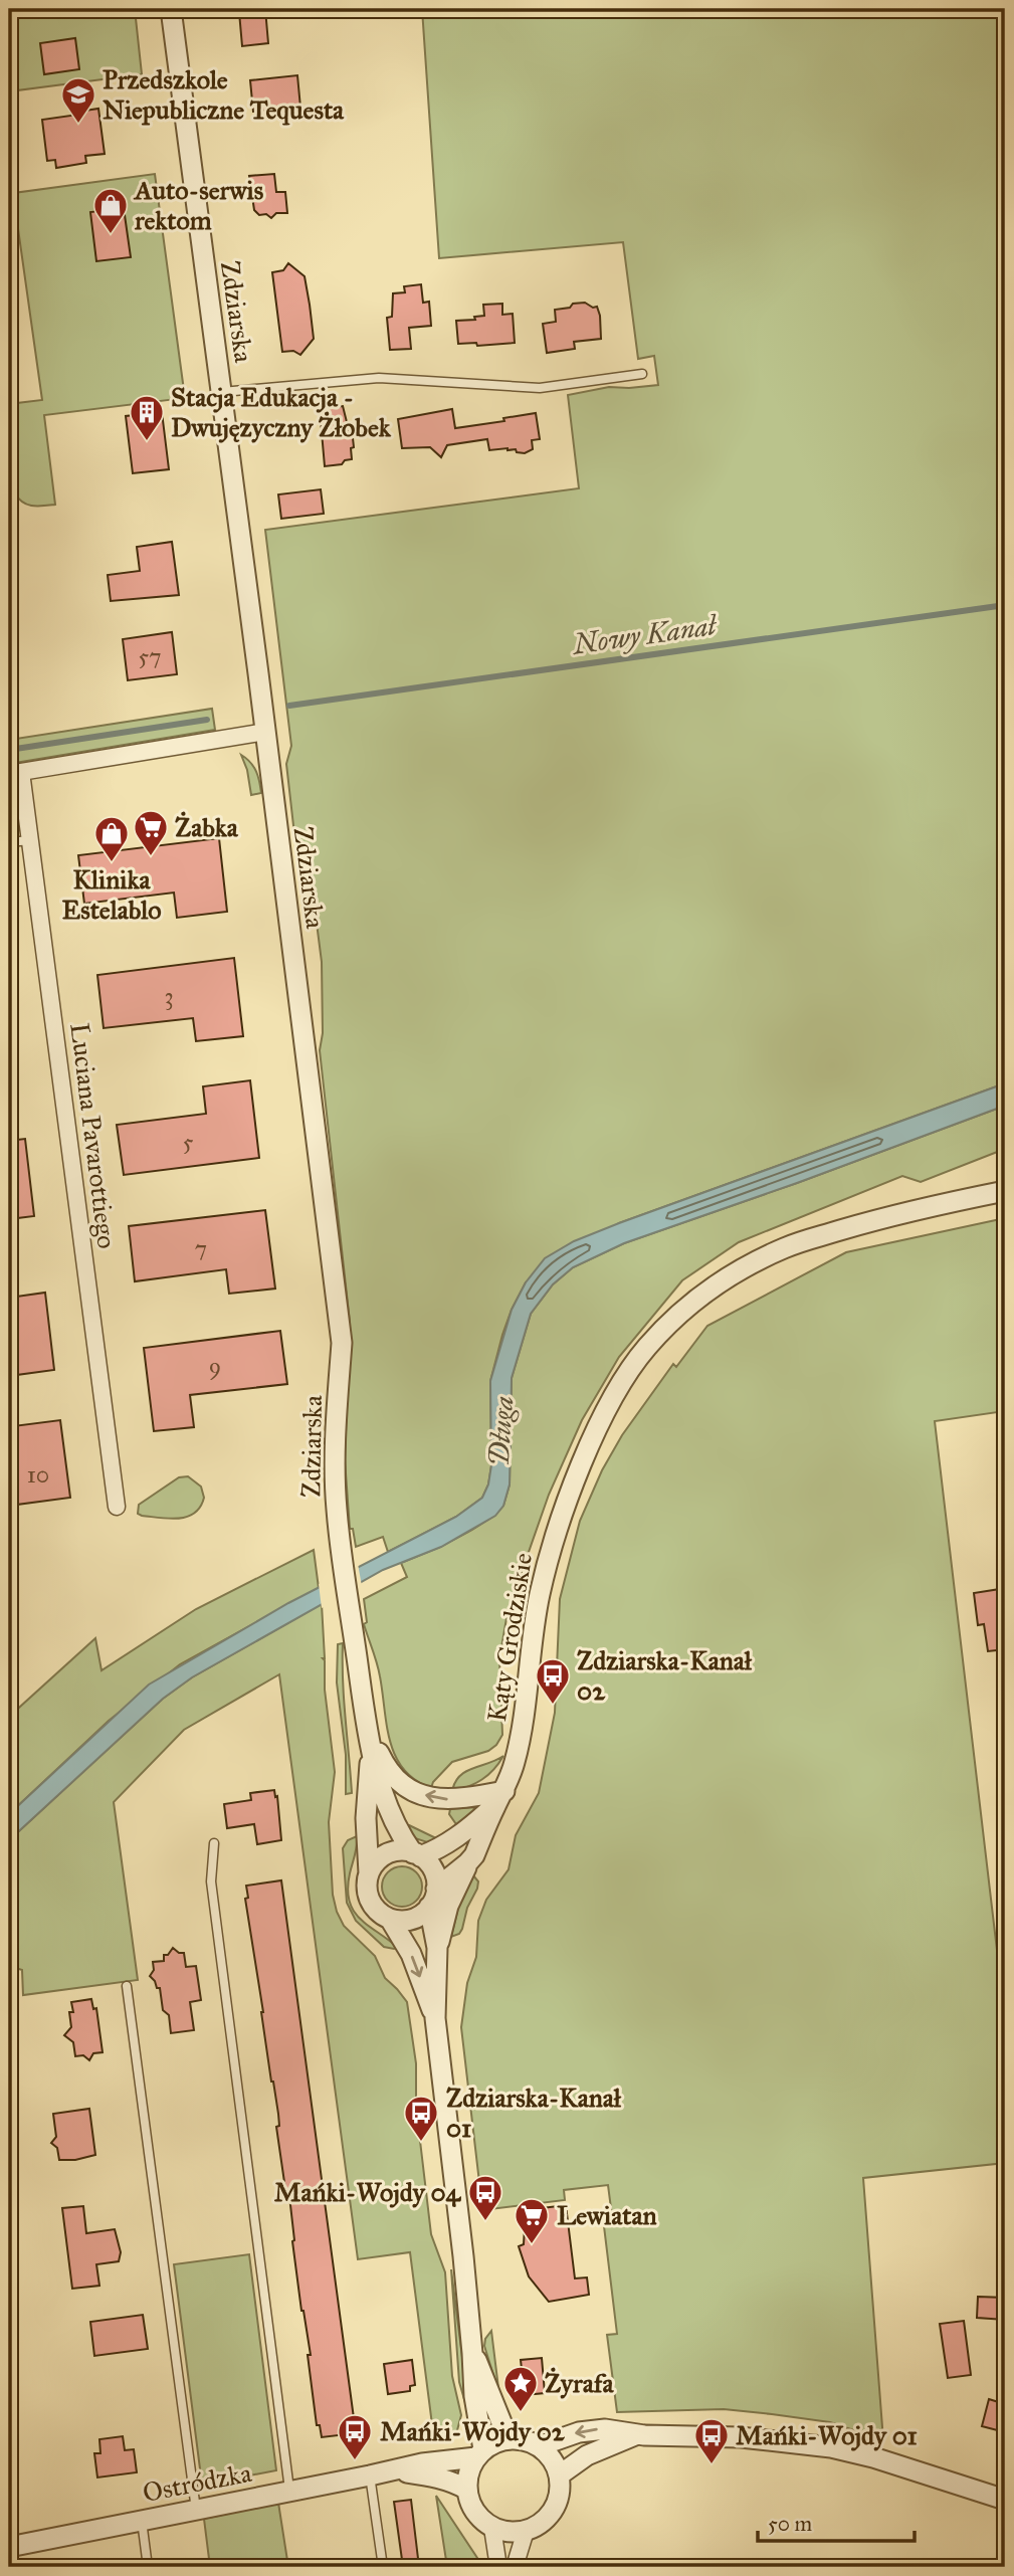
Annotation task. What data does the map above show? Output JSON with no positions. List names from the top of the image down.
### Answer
{
  "streets": {
    "street": [
      "Zdziarska",
      "Luciana Pavarottiego",
      "Kąty Grodziskie",
      "Ostródzka"
    ]
  },
  "crossings": [
    ["Zdziarska", "Kąty Grodziskie"]
  ],
  "water": ["Nowy Kanał", "Długa"],
  "places": {
    "school or university": ["Przedszkole Niepubliczne Tequesta"],
    "shop": ["Auto-serwis rektom", "Klinika Estelablo"],
    "building": ["Stacja Edukacja - Dwujęzyczny Żłobek"],
    "supermarket": ["Żabka", "Lewiatan"],
    "bus stop": [
      "Zdziarska-Kanał 02",
      "Zdziarska-Kanał 01",
      "Mańki-Wojdy 04",
      "Mańki-Wojdy 02",
      "Mańki-Wojdy 01"
    ],
    "place": ["Żyrafa"]
  },
  "house_numbers": [
    "57",
    "3",
    "5",
    "7",
    "9",
    "10"
  ],
  "scale_bar": "50 m"
}
